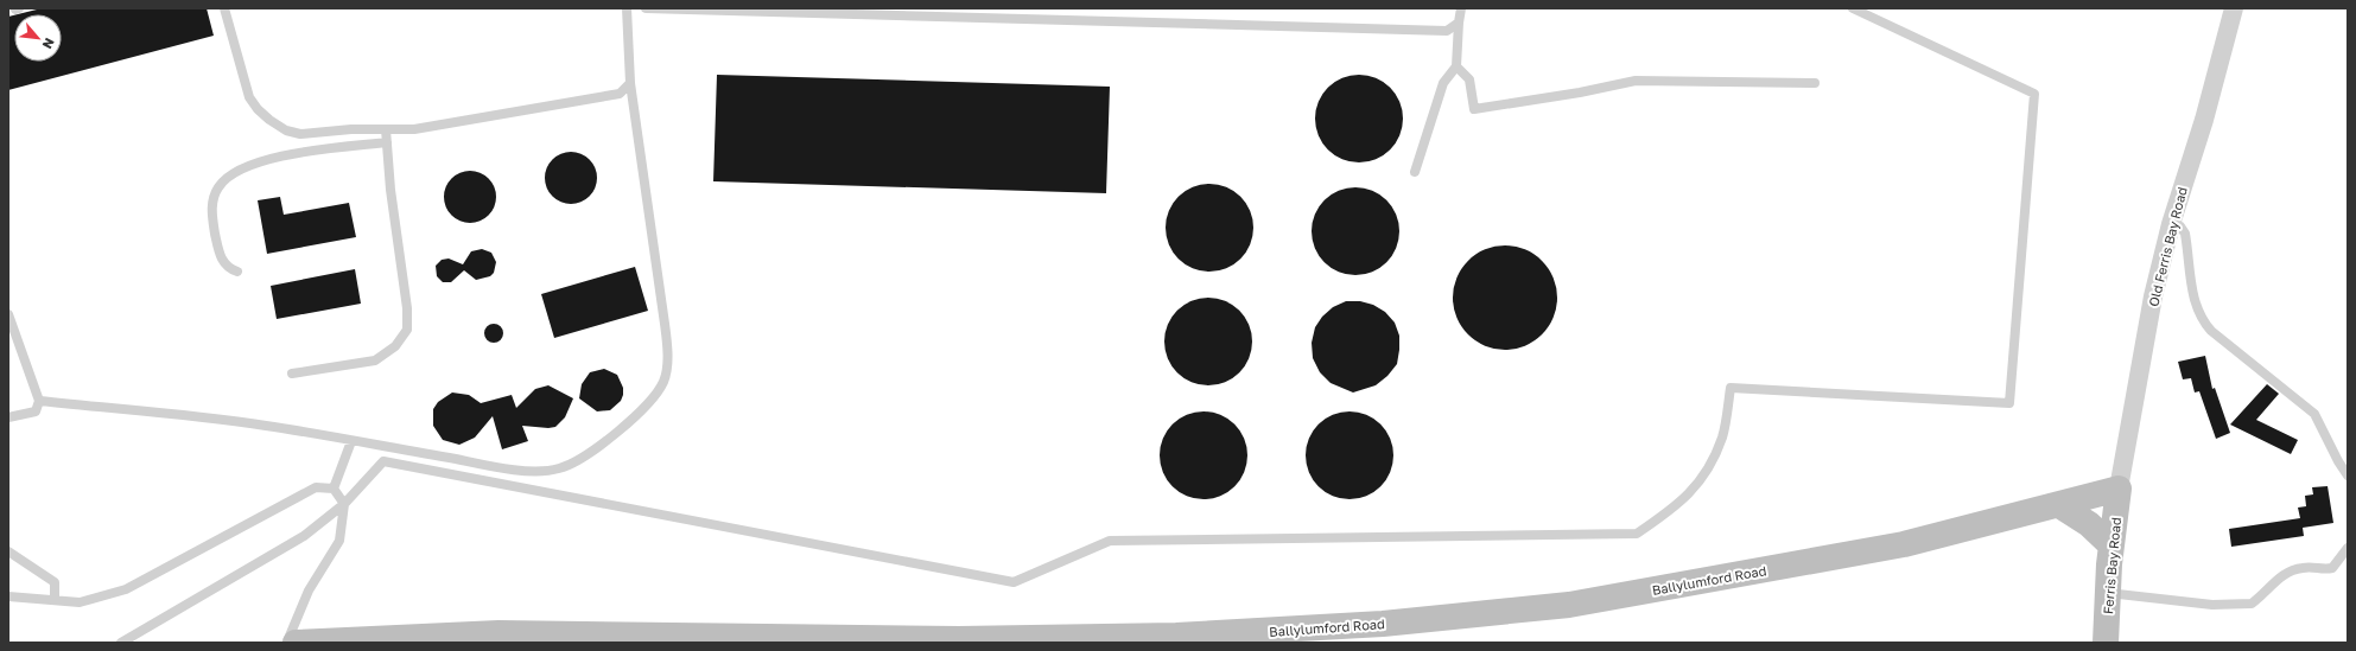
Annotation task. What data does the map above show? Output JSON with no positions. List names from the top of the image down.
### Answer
{
  "streets": {
    "main road": ["Ferris Bay Road", "Ballylumford Road"],
    "street": ["Old Ferris Bay Road"]
  },
  "crossings": [
    ["Old Ferris Bay Road", "Ferris Bay Road"],
    ["Old Ferris Bay Road", "Ballylumford Road"],
    ["Ferris Bay Road", "Ballylumford Road"]
  ],
  "north": "bottom right"
}
